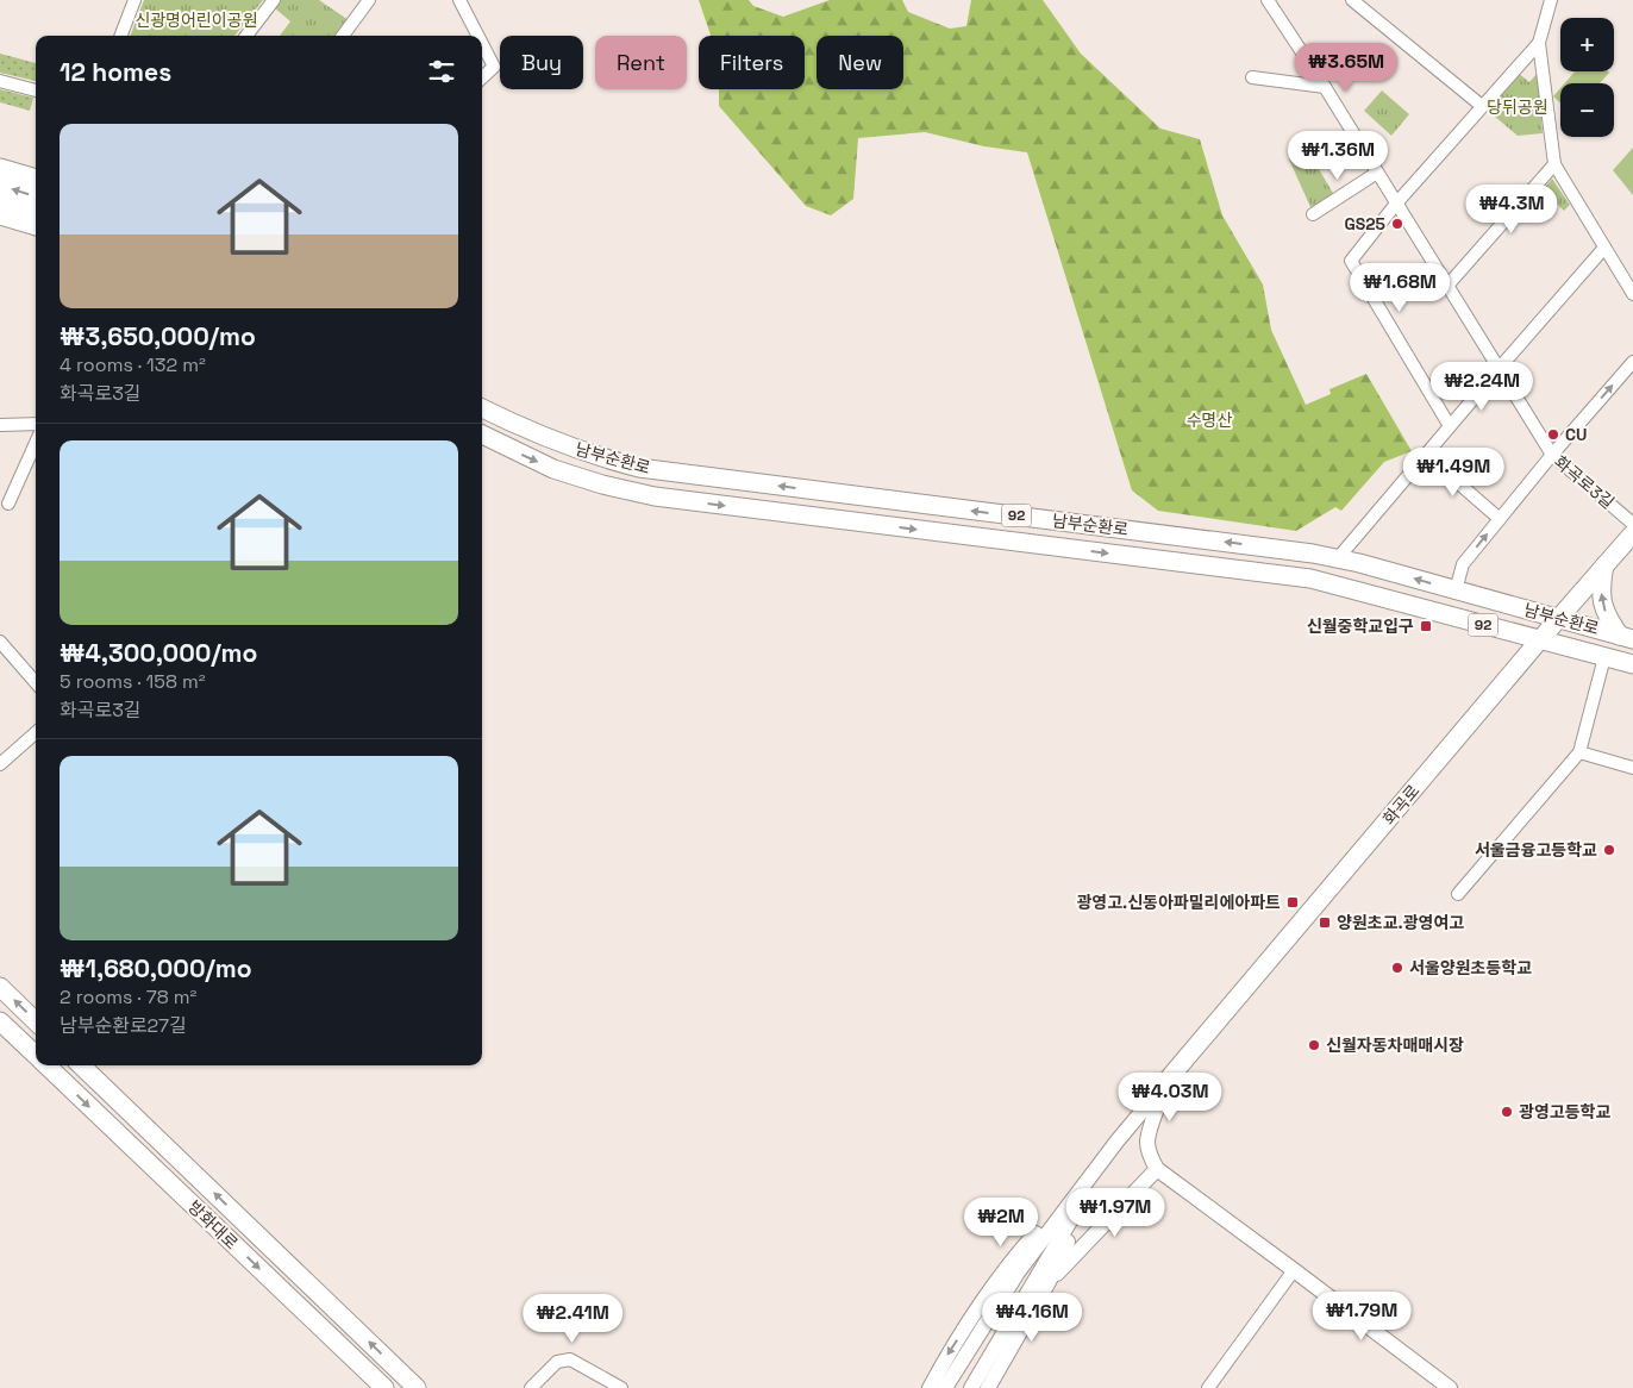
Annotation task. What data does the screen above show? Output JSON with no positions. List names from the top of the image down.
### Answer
{
  "streets": {
    "main road": [
      "남부순환로",
      "92",
      "화곡로",
      "방화대로"
    ],
    "street": ["화곡로3길"]
  },
  "crossings": [
    ["남부순환로", "화곡로"]
  ],
  "parks": ["신광명어린이공원", "당뒤공원", "수명산"],
  "places": {
    "other": [
      "GS25",
      "CU",
      "서울금융고등학교",
      "서울양원초등학교",
      "신월자동차매매시장",
      "광영고등학교"
    ],
    "transit": ["신월중학교입구", "광영고.신동아파밀리에아파트", "양원초교.광영여고"]
  },
  "page": {
    "map_buttons": ["+", "−"],
    "chip": [
      "Buy",
      "Rent",
      "Filters",
      "New"
    ],
    "heading": "12 homes",
    "price": [
      "₩3.65M",
      "₩1.36M",
      "₩4.3M",
      "₩1.68M",
      "₩2.24M",
      "₩1.49M",
      "₩4.03M",
      "₩1.97M",
      "₩2M",
      "₩1.79M",
      "₩4.16M",
      "₩2.41M"
    ],
    "list": [
      {
        "name": "₩3,650,000/mo",
        "note": "4 rooms · 132 m² · 화곡로3길"
      },
      {
        "name": "₩4,300,000/mo",
        "note": "5 rooms · 158 m² · 화곡로3길"
      },
      {
        "name": "₩1,680,000/mo",
        "note": "2 rooms · 78 m² · 남부순환로27길"
      }
    ]
  }
}
